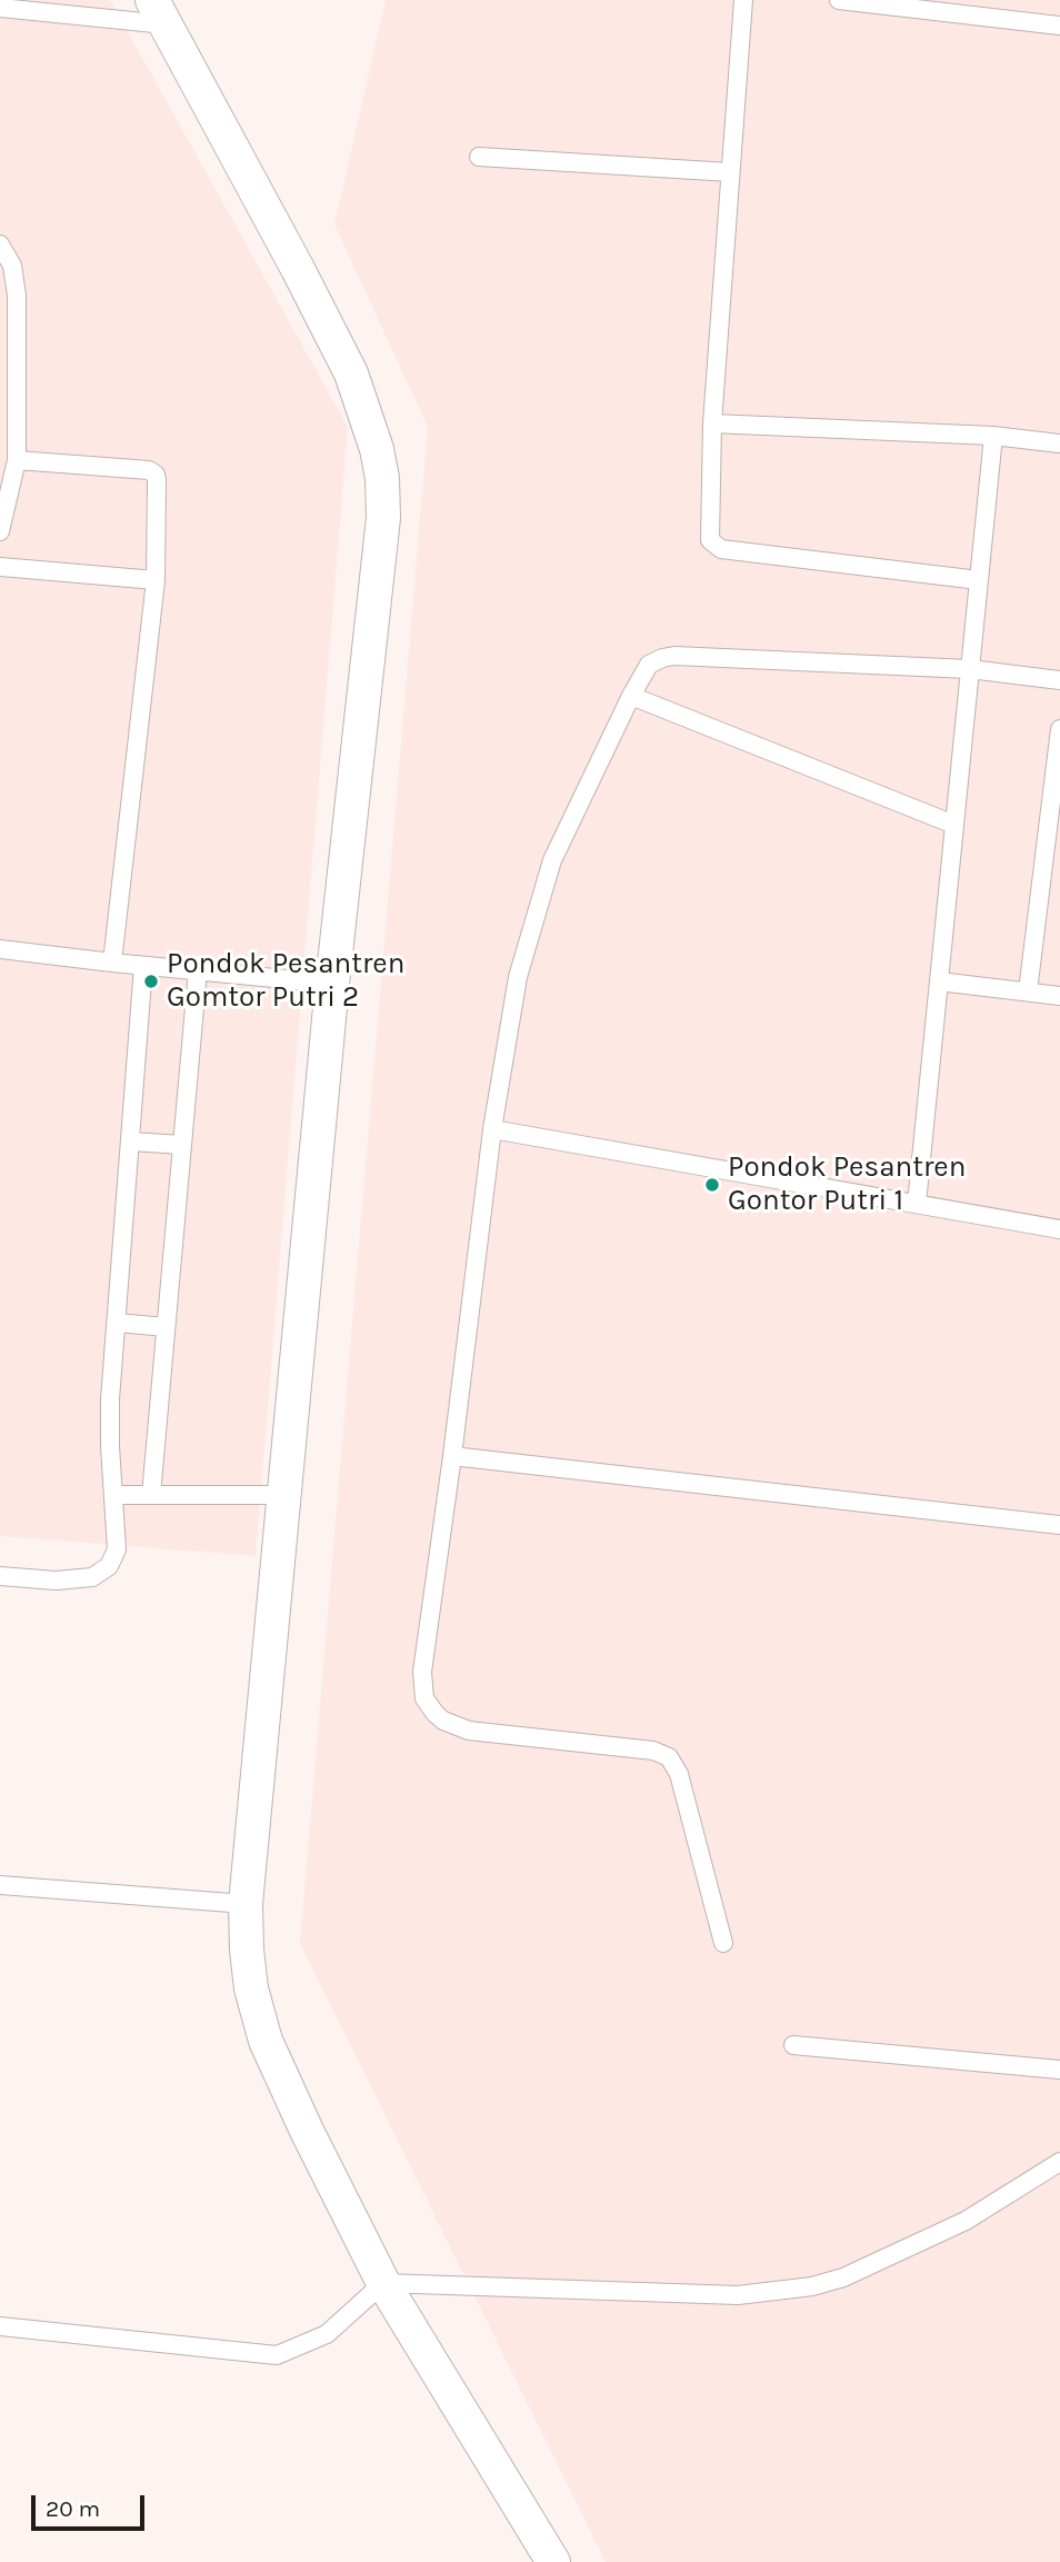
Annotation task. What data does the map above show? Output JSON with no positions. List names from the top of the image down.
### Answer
{
  "places": ["Pondok Pesantren Gomtor Putri 2", "Pondok Pesantren Gontor Putri 1"],
  "scale_bar": "20 m"
}
